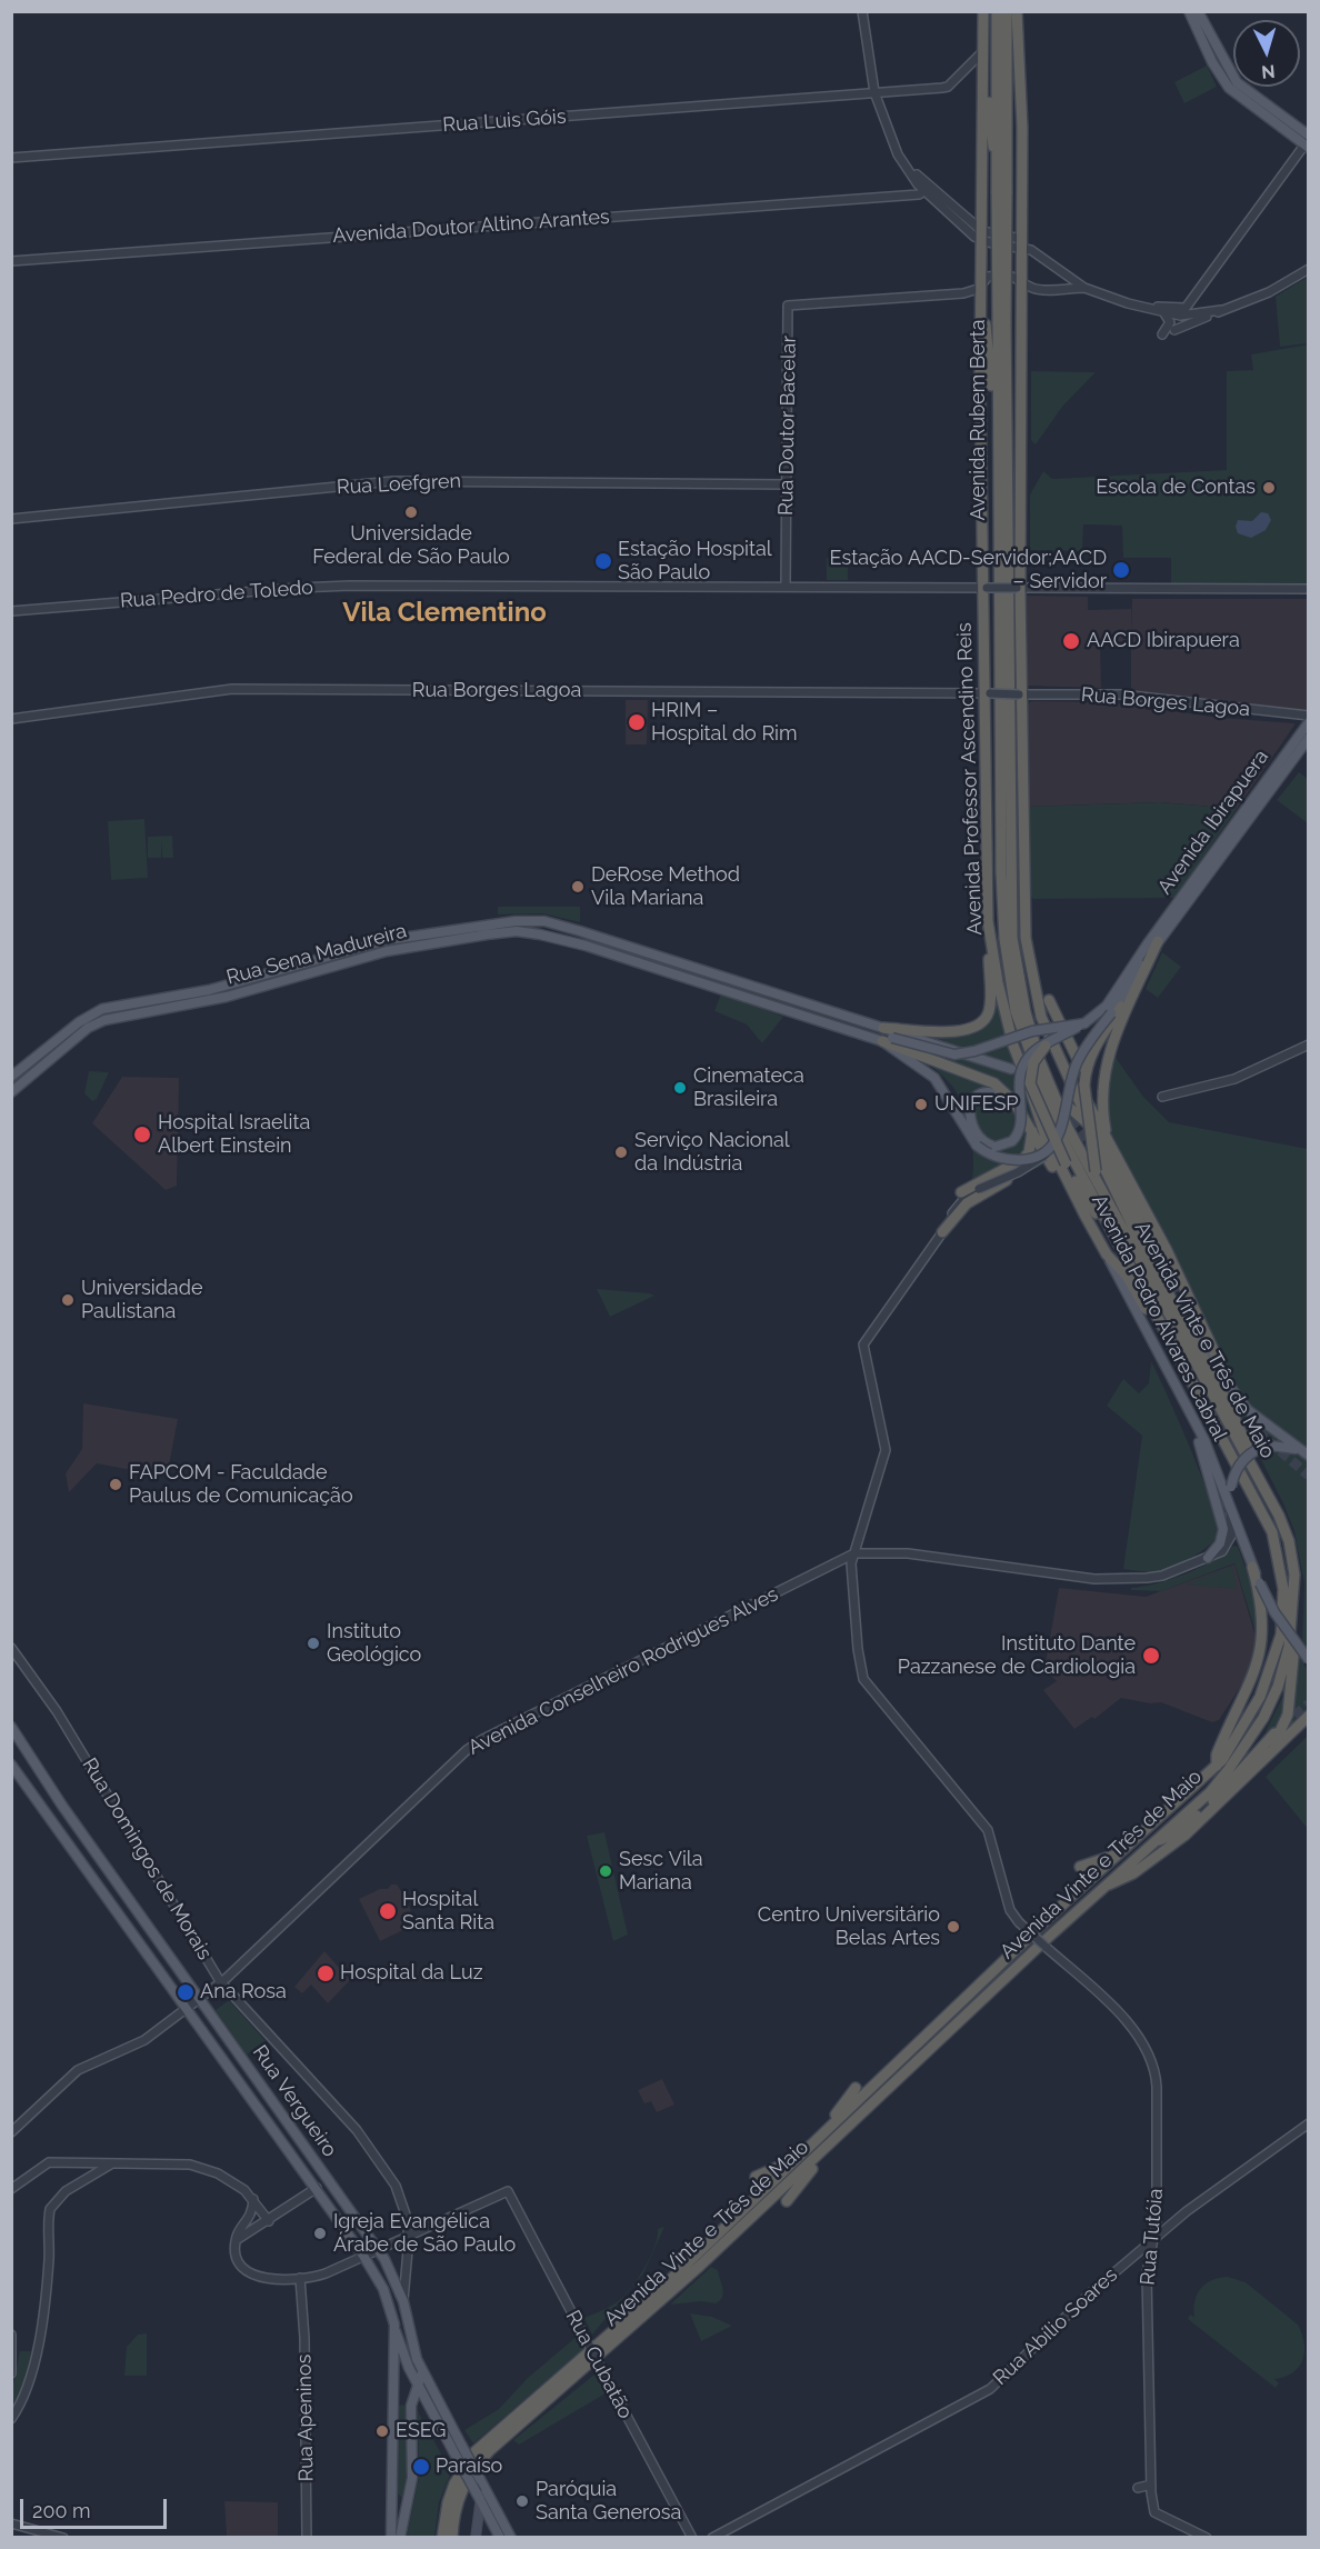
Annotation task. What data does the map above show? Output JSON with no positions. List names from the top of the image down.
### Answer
{
  "streets": {
    "highway": [
      "Avenida Rubem Berta",
      "Avenida Professor Ascendino Reis",
      "Avenida Pedro Álvares Cabral",
      "Avenida Vinte e Três de Maio"
    ],
    "main road": ["Avenida Ibirapuera", "Rua Sena Madureira", "Rua Vergueiro"],
    "street": [
      "Rua Luis Góis",
      "Avenida Doutor Altino Arantes",
      "Rua Doutor Bacelar",
      "Rua Loefgren",
      "Rua Pedro de Toledo",
      "Rua Borges Lagoa",
      "Avenida Conselheiro Rodrigues Alves",
      "Rua Domingos de Morais",
      "Rua Tutóia",
      "Rua Abílio Soares",
      "Rua Cubatão",
      "Rua Apeninos"
    ]
  },
  "crossings": [
    ["Rua Luis Góis", "Avenida Rubem Berta"],
    ["Avenida Rubem Berta", "Rua Doutor Bacelar"],
    ["Avenida Rubem Berta", "Avenida Professor Ascendino Reis"],
    ["Avenida Rubem Berta", "Avenida Vinte e Três de Maio"],
    ["Rua Doutor Bacelar", "Rua Loefgren"],
    ["Rua Doutor Bacelar", "Rua Pedro de Toledo"],
    ["Rua Pedro de Toledo", "Avenida Professor Ascendino Reis"],
    ["Rua Borges Lagoa", "Avenida Professor Ascendino Reis"],
    ["Avenida Professor Ascendino Reis", "Avenida Pedro Álvares Cabral"],
    ["Avenida Conselheiro Rodrigues Alves", "Rua Domingos de Morais"],
    ["Avenida Conselheiro Rodrigues Alves", "Rua Vergueiro"],
    ["Avenida Conselheiro Rodrigues Alves", "Rua Tutóia"],
    ["Rua Domingos de Morais", "Rua Vergueiro"],
    ["Rua Domingos de Morais", "Rua Cubatão"],
    ["Rua Tutóia", "Rua Abílio Soares"]
  ],
  "districts": ["Vila Clementino"],
  "places": [
    "Escola de Contas",
    "Universidade Federal de São Paulo",
    "Estação Hospital São Paulo",
    "Estação AACD-Servidor;AACD – Servidor",
    "AACD Ibirapuera",
    "HRIM – Hospital do Rim",
    "DeRose Method Vila Mariana",
    "Cinemateca Brasileira",
    "UNIFESP",
    "Hospital Israelita Albert Einstein",
    "Serviço Nacional da Indústria",
    "Universidade Paulistana",
    "FAPCOM - Faculdade Paulus de Comunicação",
    "Instituto Geológico",
    "Instituto Dante Pazzanese de Cardiologia",
    "Sesc Vila Mariana",
    "Hospital Santa Rita",
    "Centro Universitário Belas Artes",
    "Hospital da Luz",
    "Ana Rosa",
    "Igreja Evangélica Árabe de São Paulo",
    "ESEG",
    "Paraíso",
    "Paróquia Santa Generosa"
  ],
  "scale_bar": "200 m",
  "north": "bottom"
}
